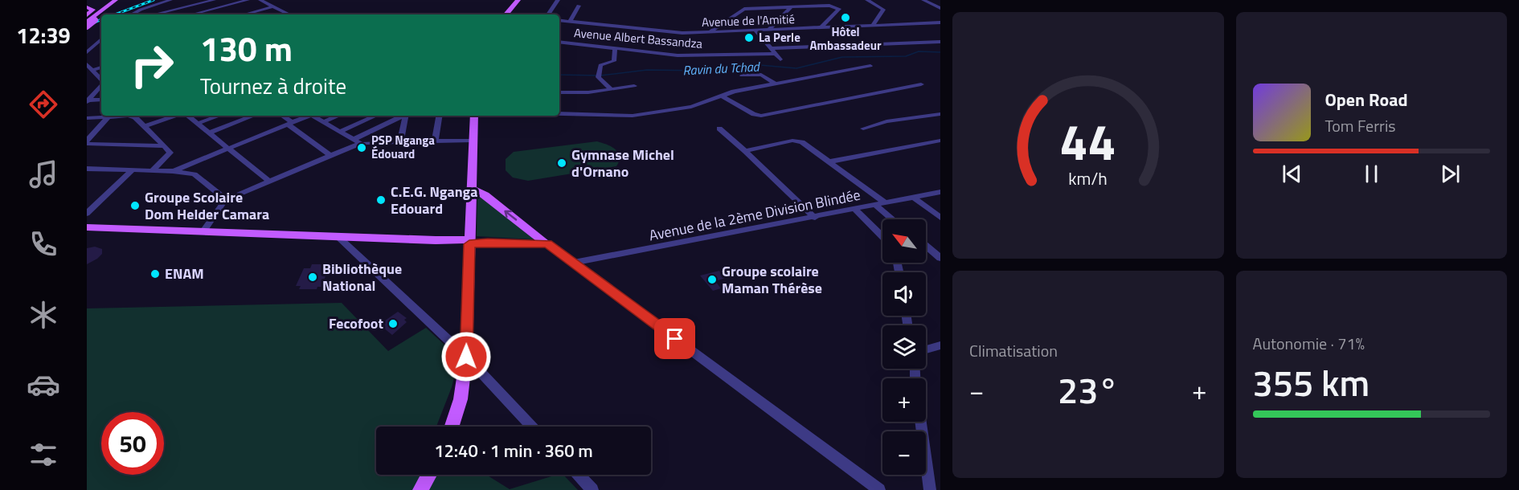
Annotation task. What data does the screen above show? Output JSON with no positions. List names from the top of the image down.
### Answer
{
  "streets": {
    "street": ["Avenue de l'Amitié", "Avenue Albert Bassandza", "Avenue de la 2ème Division Blindée"]
  },
  "water": ["Ravin du Tchad"],
  "places": [
    "Hôtel Ambassadeur",
    "La Perle",
    "PSP Nganga Édouard",
    "Gymnase Michel d'Ornano",
    "C.E.G. Nganga Edouard",
    "Groupe Scolaire Dom Helder Camara",
    "ENAM",
    "Bibliothèque National",
    "Groupe scolaire Maman Thérèse",
    "Fecofoot"
  ],
  "north": "top left",
  "page": {
    "tabs": "12:39",
    "turn": ["130 m", "Tournez à droite"],
    "song": ["Open Road", "Tom Ferris"],
    "map_buttons": ["+", "−"],
    "tile": [
      "Climatisation",
      ["Autonomie · 71%", "355 km"]
    ],
    "heat": ["−", "23°", "+"],
    "limit": "50",
    "trip": "12:40 · 1 min · 360 m",
    "gauge": ["44", "km/h"]
  }
}
